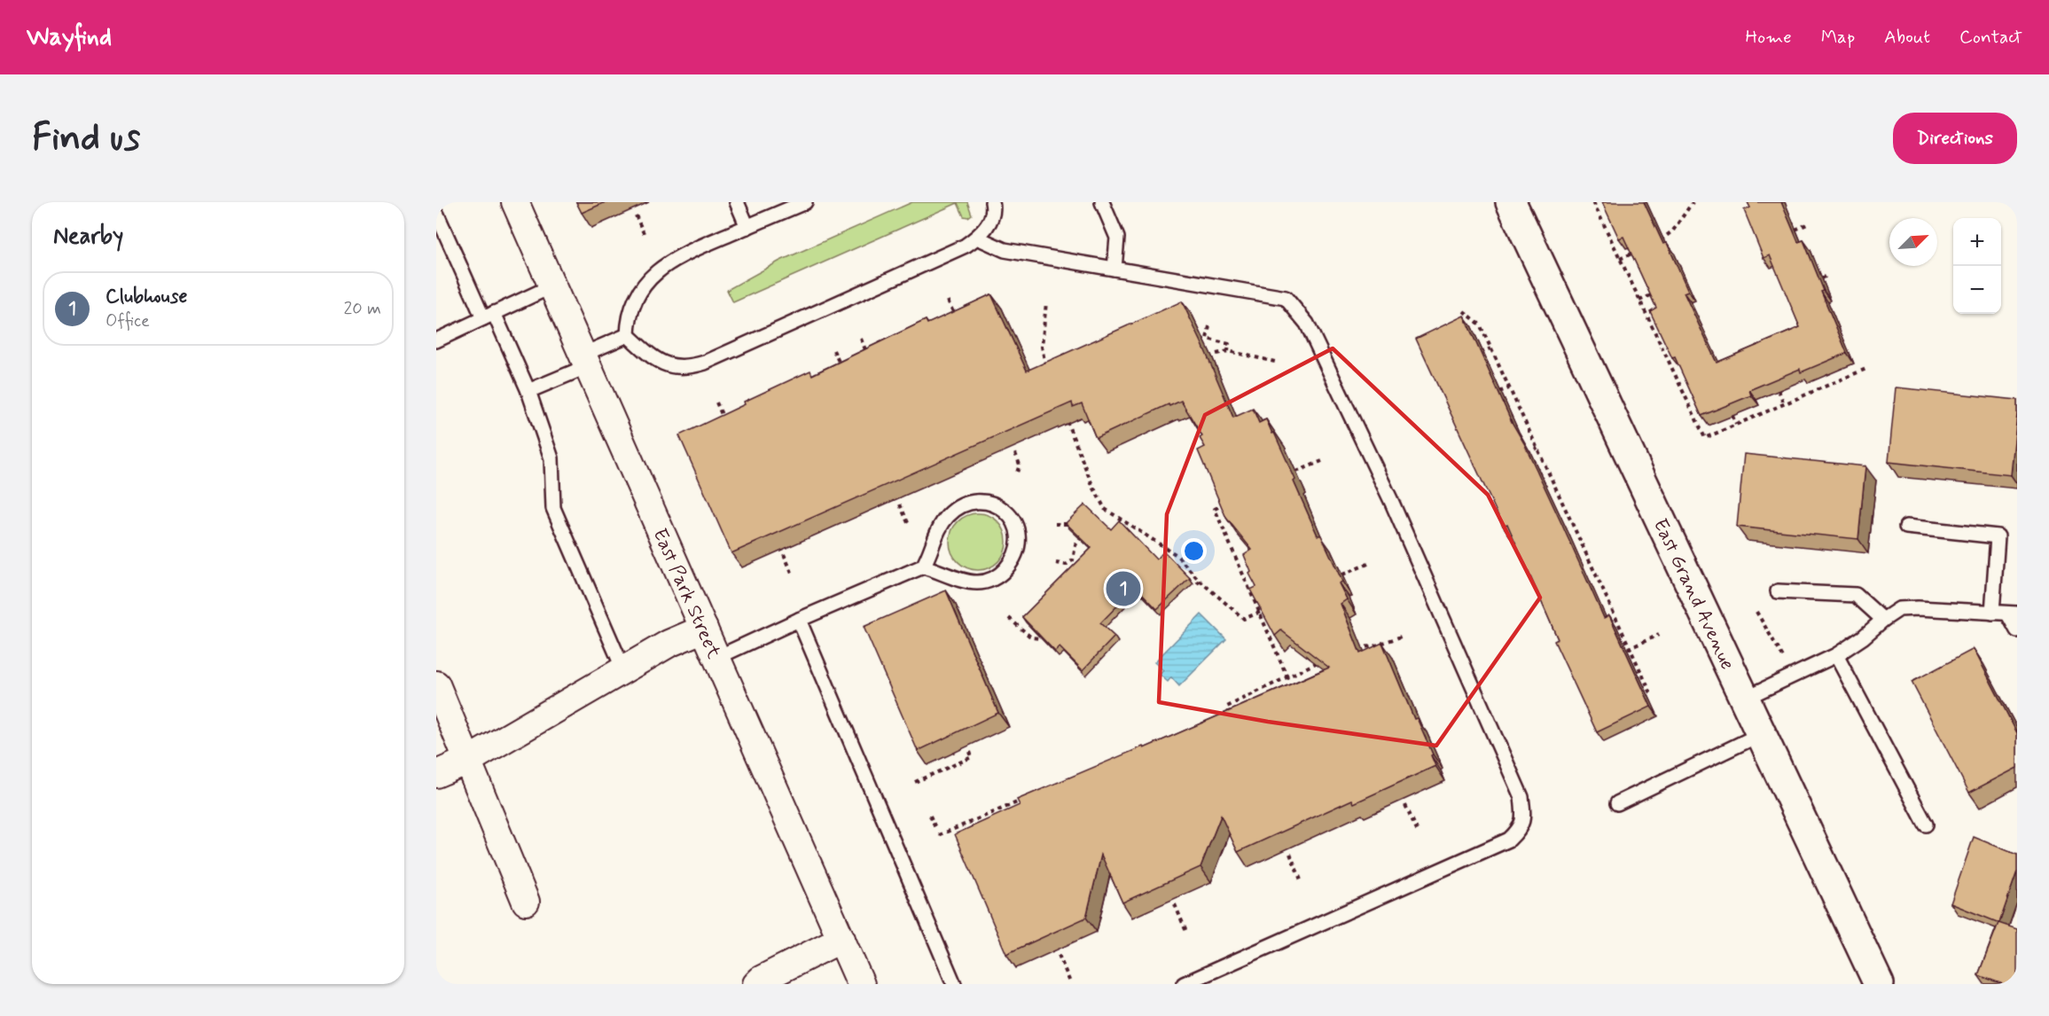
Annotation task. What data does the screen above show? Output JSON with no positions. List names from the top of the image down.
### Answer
{
  "streets": {
    "street": ["East Park Street", "East Grand Avenue"]
  },
  "north": "top right",
  "page": {
    "header": "Wayfind",
    "nav": [
      "Home",
      "Map",
      "About",
      "Contact"
    ],
    "buttons": "Directions",
    "title": "Find us",
    "heading": "Nearby",
    "map_buttons": ["+", "−"],
    "list": [
      {
        "mark": "1",
        "name": "Clubhouse",
        "note": "Office",
        "value": "20 m"
      }
    ],
    "pins": "1"
  }
}
